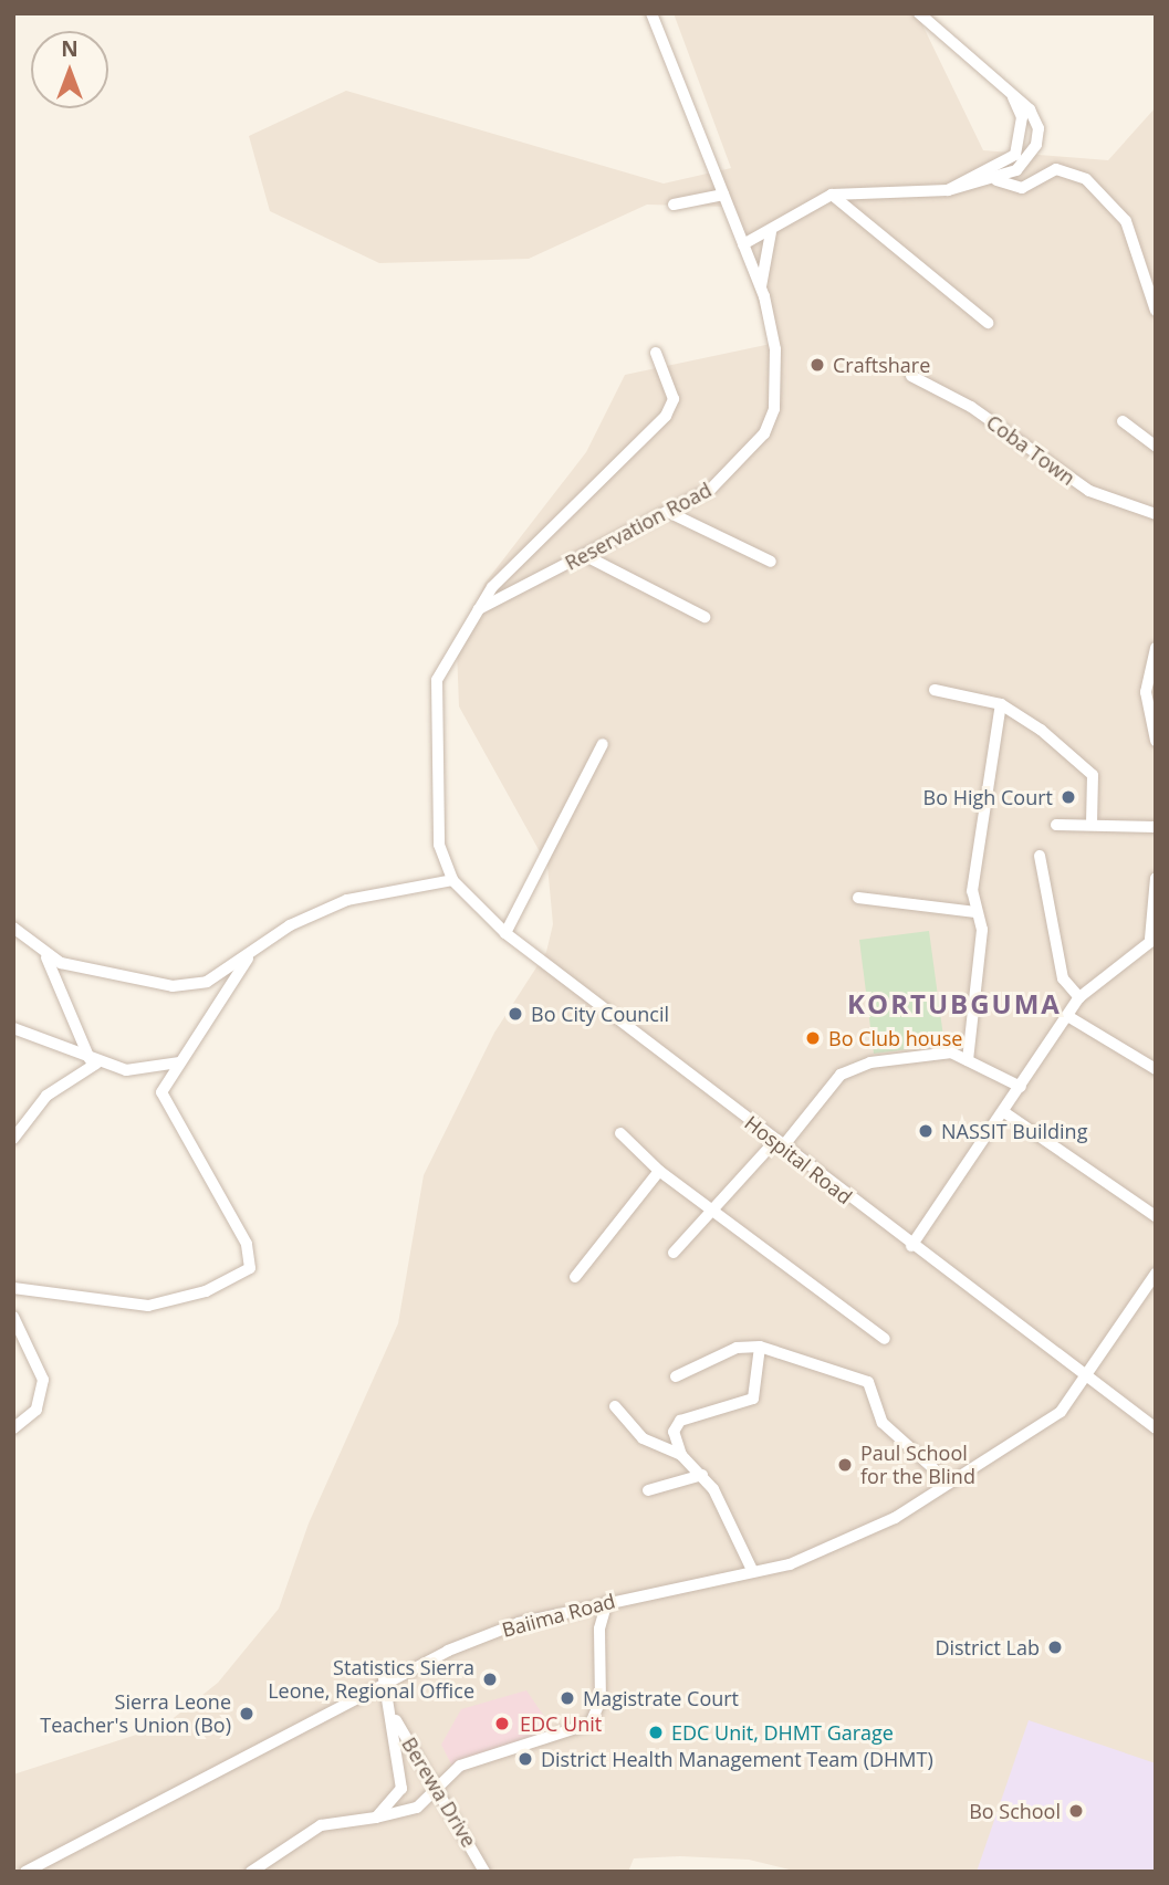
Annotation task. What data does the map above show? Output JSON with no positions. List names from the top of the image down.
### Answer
{
  "streets": {
    "street": [
      "Coba Town",
      "Reservation Road",
      "Hospital Road",
      "Baiima Road",
      "Berewa Drive"
    ]
  },
  "crossings": [
    ["Hospital Road", "Baiima Road"]
  ],
  "districts": ["KORTUBGUMA"],
  "places": [
    "Craftshare",
    "Bo High Court",
    "Bo City Council",
    "Bo Club house",
    "NASSIT Building",
    "Paul School for the Blind",
    "District Lab",
    "Statistics Sierra Leone, Regional Office",
    "Magistrate Court",
    "Sierra Leone Teacher's Union (Bo)",
    "EDC Unit",
    "EDC Unit, DHMT Garage",
    "District Health Management Team (DHMT)",
    "Bo School"
  ],
  "north": "top"
}
